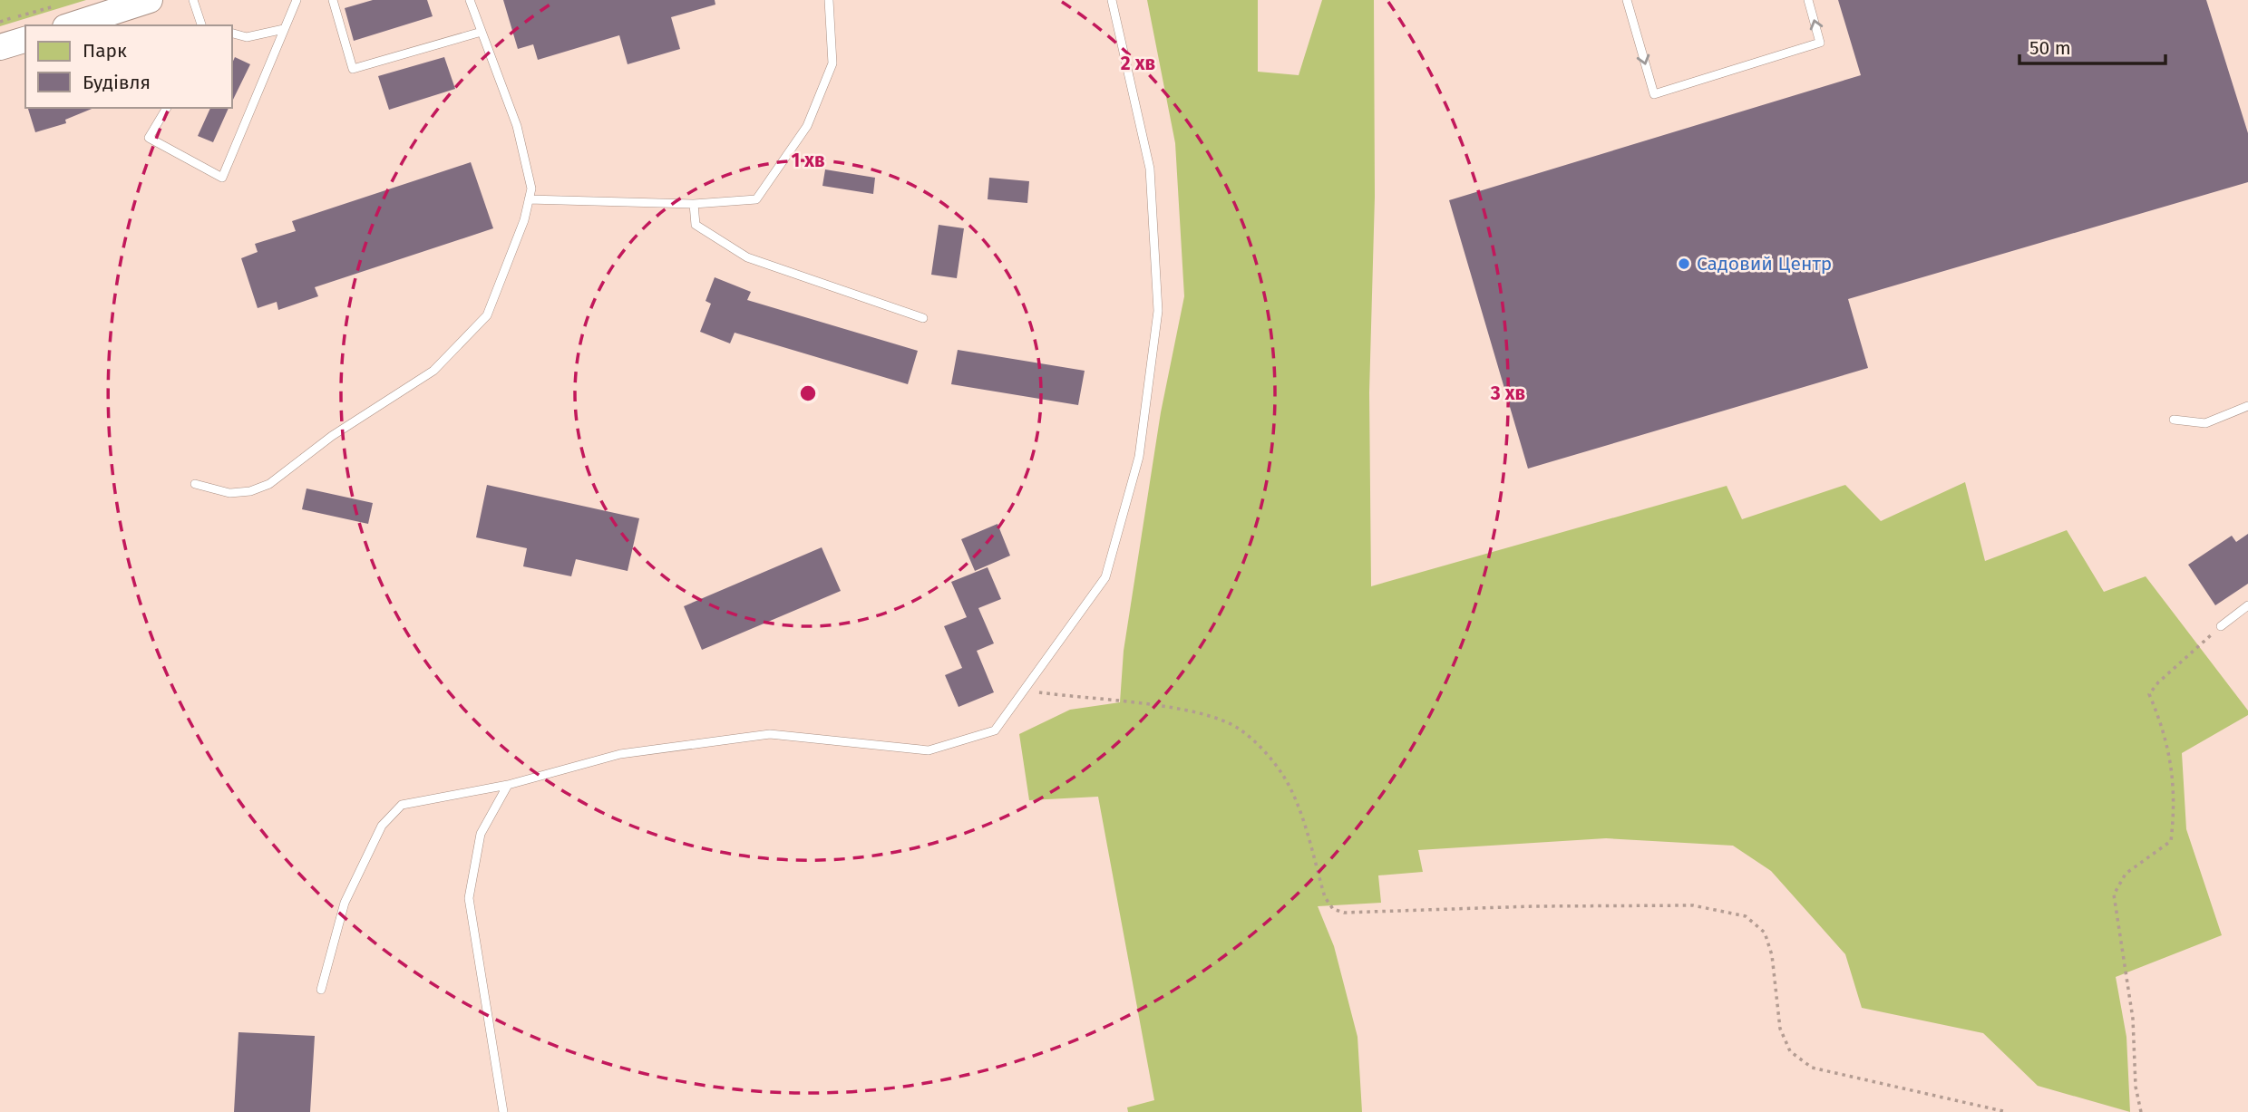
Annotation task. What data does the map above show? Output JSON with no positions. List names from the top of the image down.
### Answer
{
  "places": ["Садовий Центр"],
  "legend": ["Парк", "Будівля"],
  "scale_bar": "50 m",
  "rings": ["2 хв", "1 хв", "3 хв"]
}
